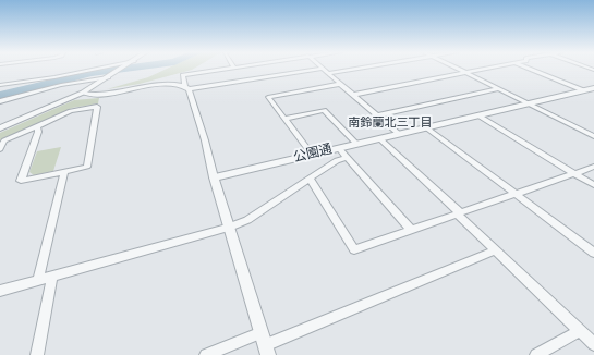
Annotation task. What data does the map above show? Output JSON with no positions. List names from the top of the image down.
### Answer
{
  "streets": {
    "street": ["公園通"]
  },
  "districts": ["南鈴蘭北三丁目"]
}
